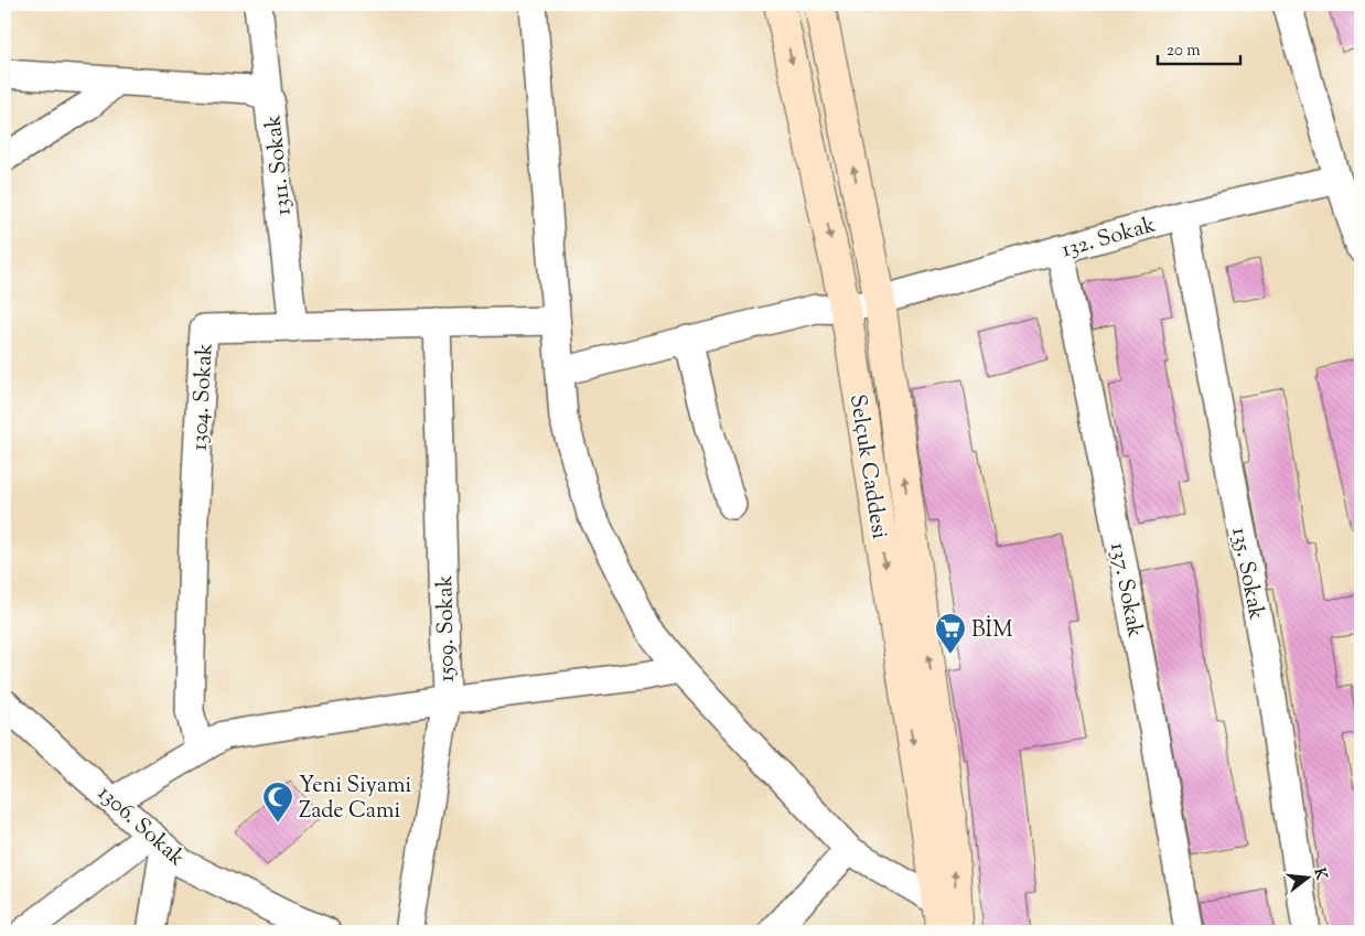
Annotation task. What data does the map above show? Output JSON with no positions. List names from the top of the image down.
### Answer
{
  "streets": {
    "main road": ["Selçuk Caddesi"],
    "street": [
      "1311. Sokak",
      "132. Sokak",
      "1304. Sokak",
      "135. Sokak",
      "137. Sokak",
      "1509. Sokak",
      "1306. Sokak"
    ]
  },
  "crossings": [
    ["1311. Sokak", "1304. Sokak"],
    ["132. Sokak", "Selçuk Caddesi"],
    ["132. Sokak", "135. Sokak"],
    ["132. Sokak", "137. Sokak"],
    ["1304. Sokak", "1509. Sokak"]
  ],
  "places": {
    "supermarket": ["BİM"],
    "mosque": ["Yeni Siyami Zade Cami"]
  },
  "scale_bar": "20 m",
  "north": "right"
}
